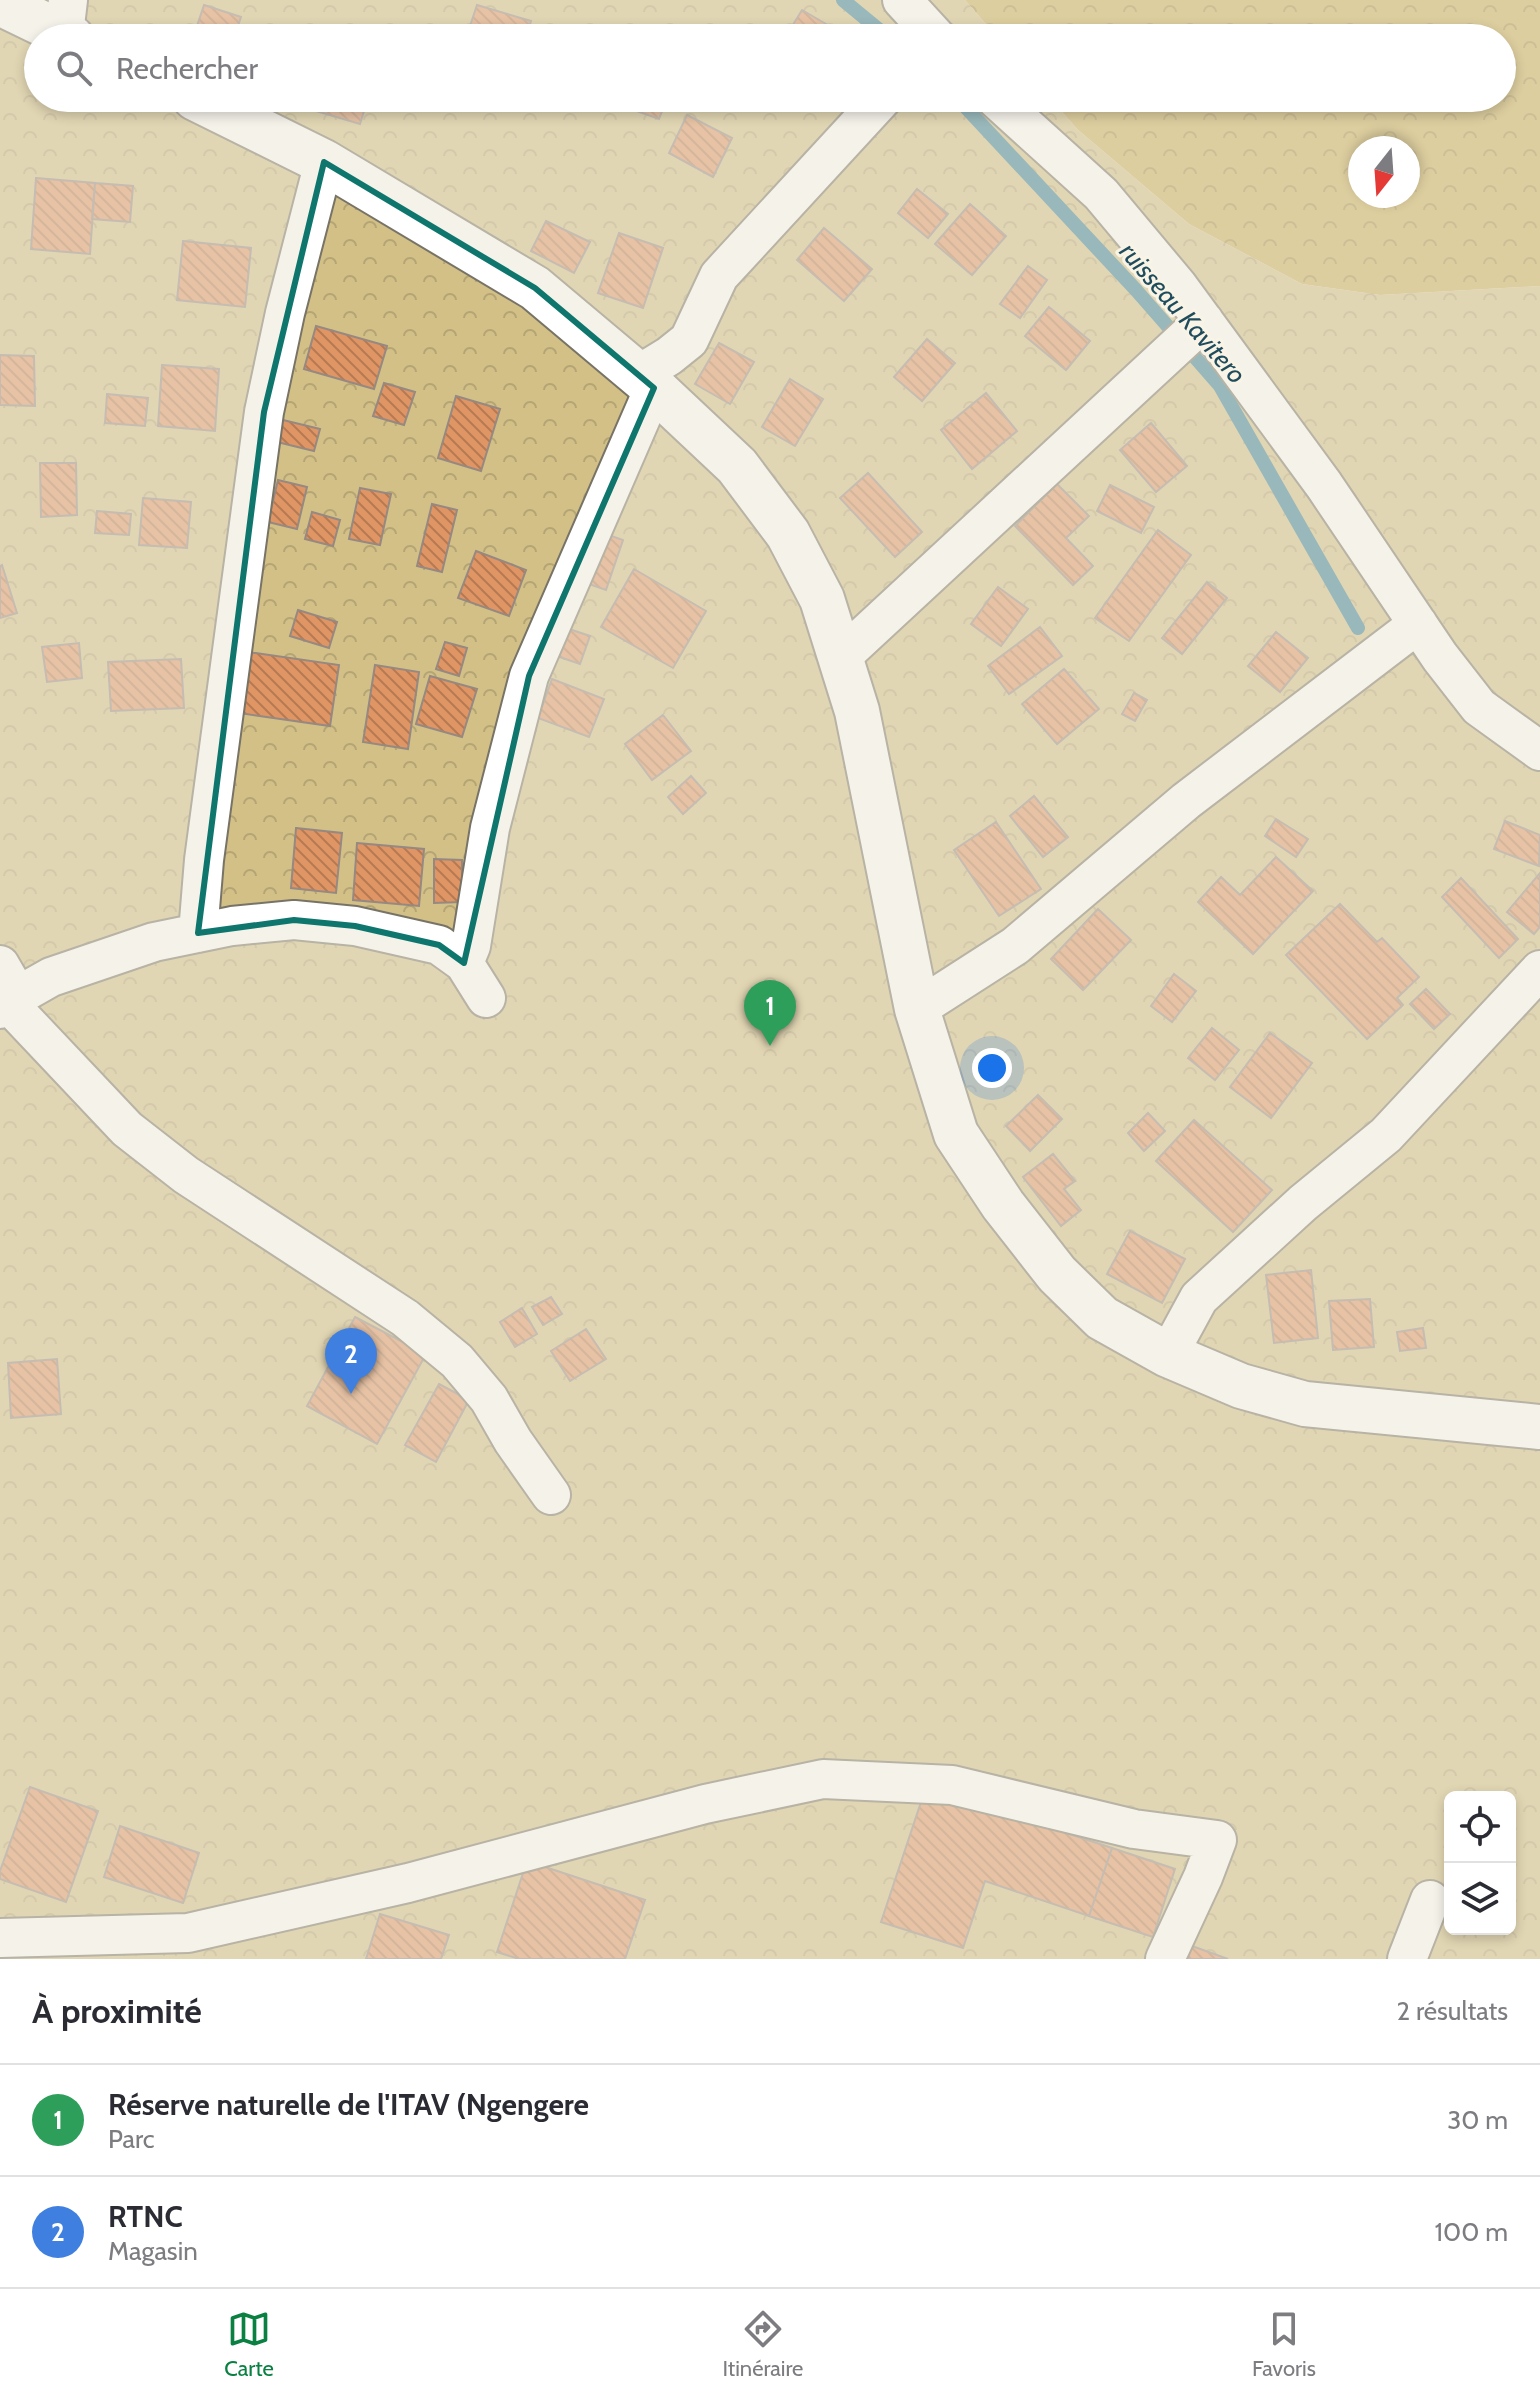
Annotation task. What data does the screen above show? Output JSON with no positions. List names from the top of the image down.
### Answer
{
  "water": ["ruisseau Kavitero"],
  "north": "bottom",
  "page": {
    "search": "Rechercher",
    "pins": ["1", "2"],
    "heading": ["À proximité", "2 résultats"],
    "list": [
      {
        "mark": "1",
        "name": "Réserve naturelle de l'ITAV (Ngengere",
        "note": "Parc",
        "value": "30 m"
      },
      {
        "mark": "2",
        "name": "RTNC",
        "note": "Magasin",
        "value": "100 m"
      }
    ],
    "nav": ["Carte", "Itinéraire", "Favoris"]
  }
}
